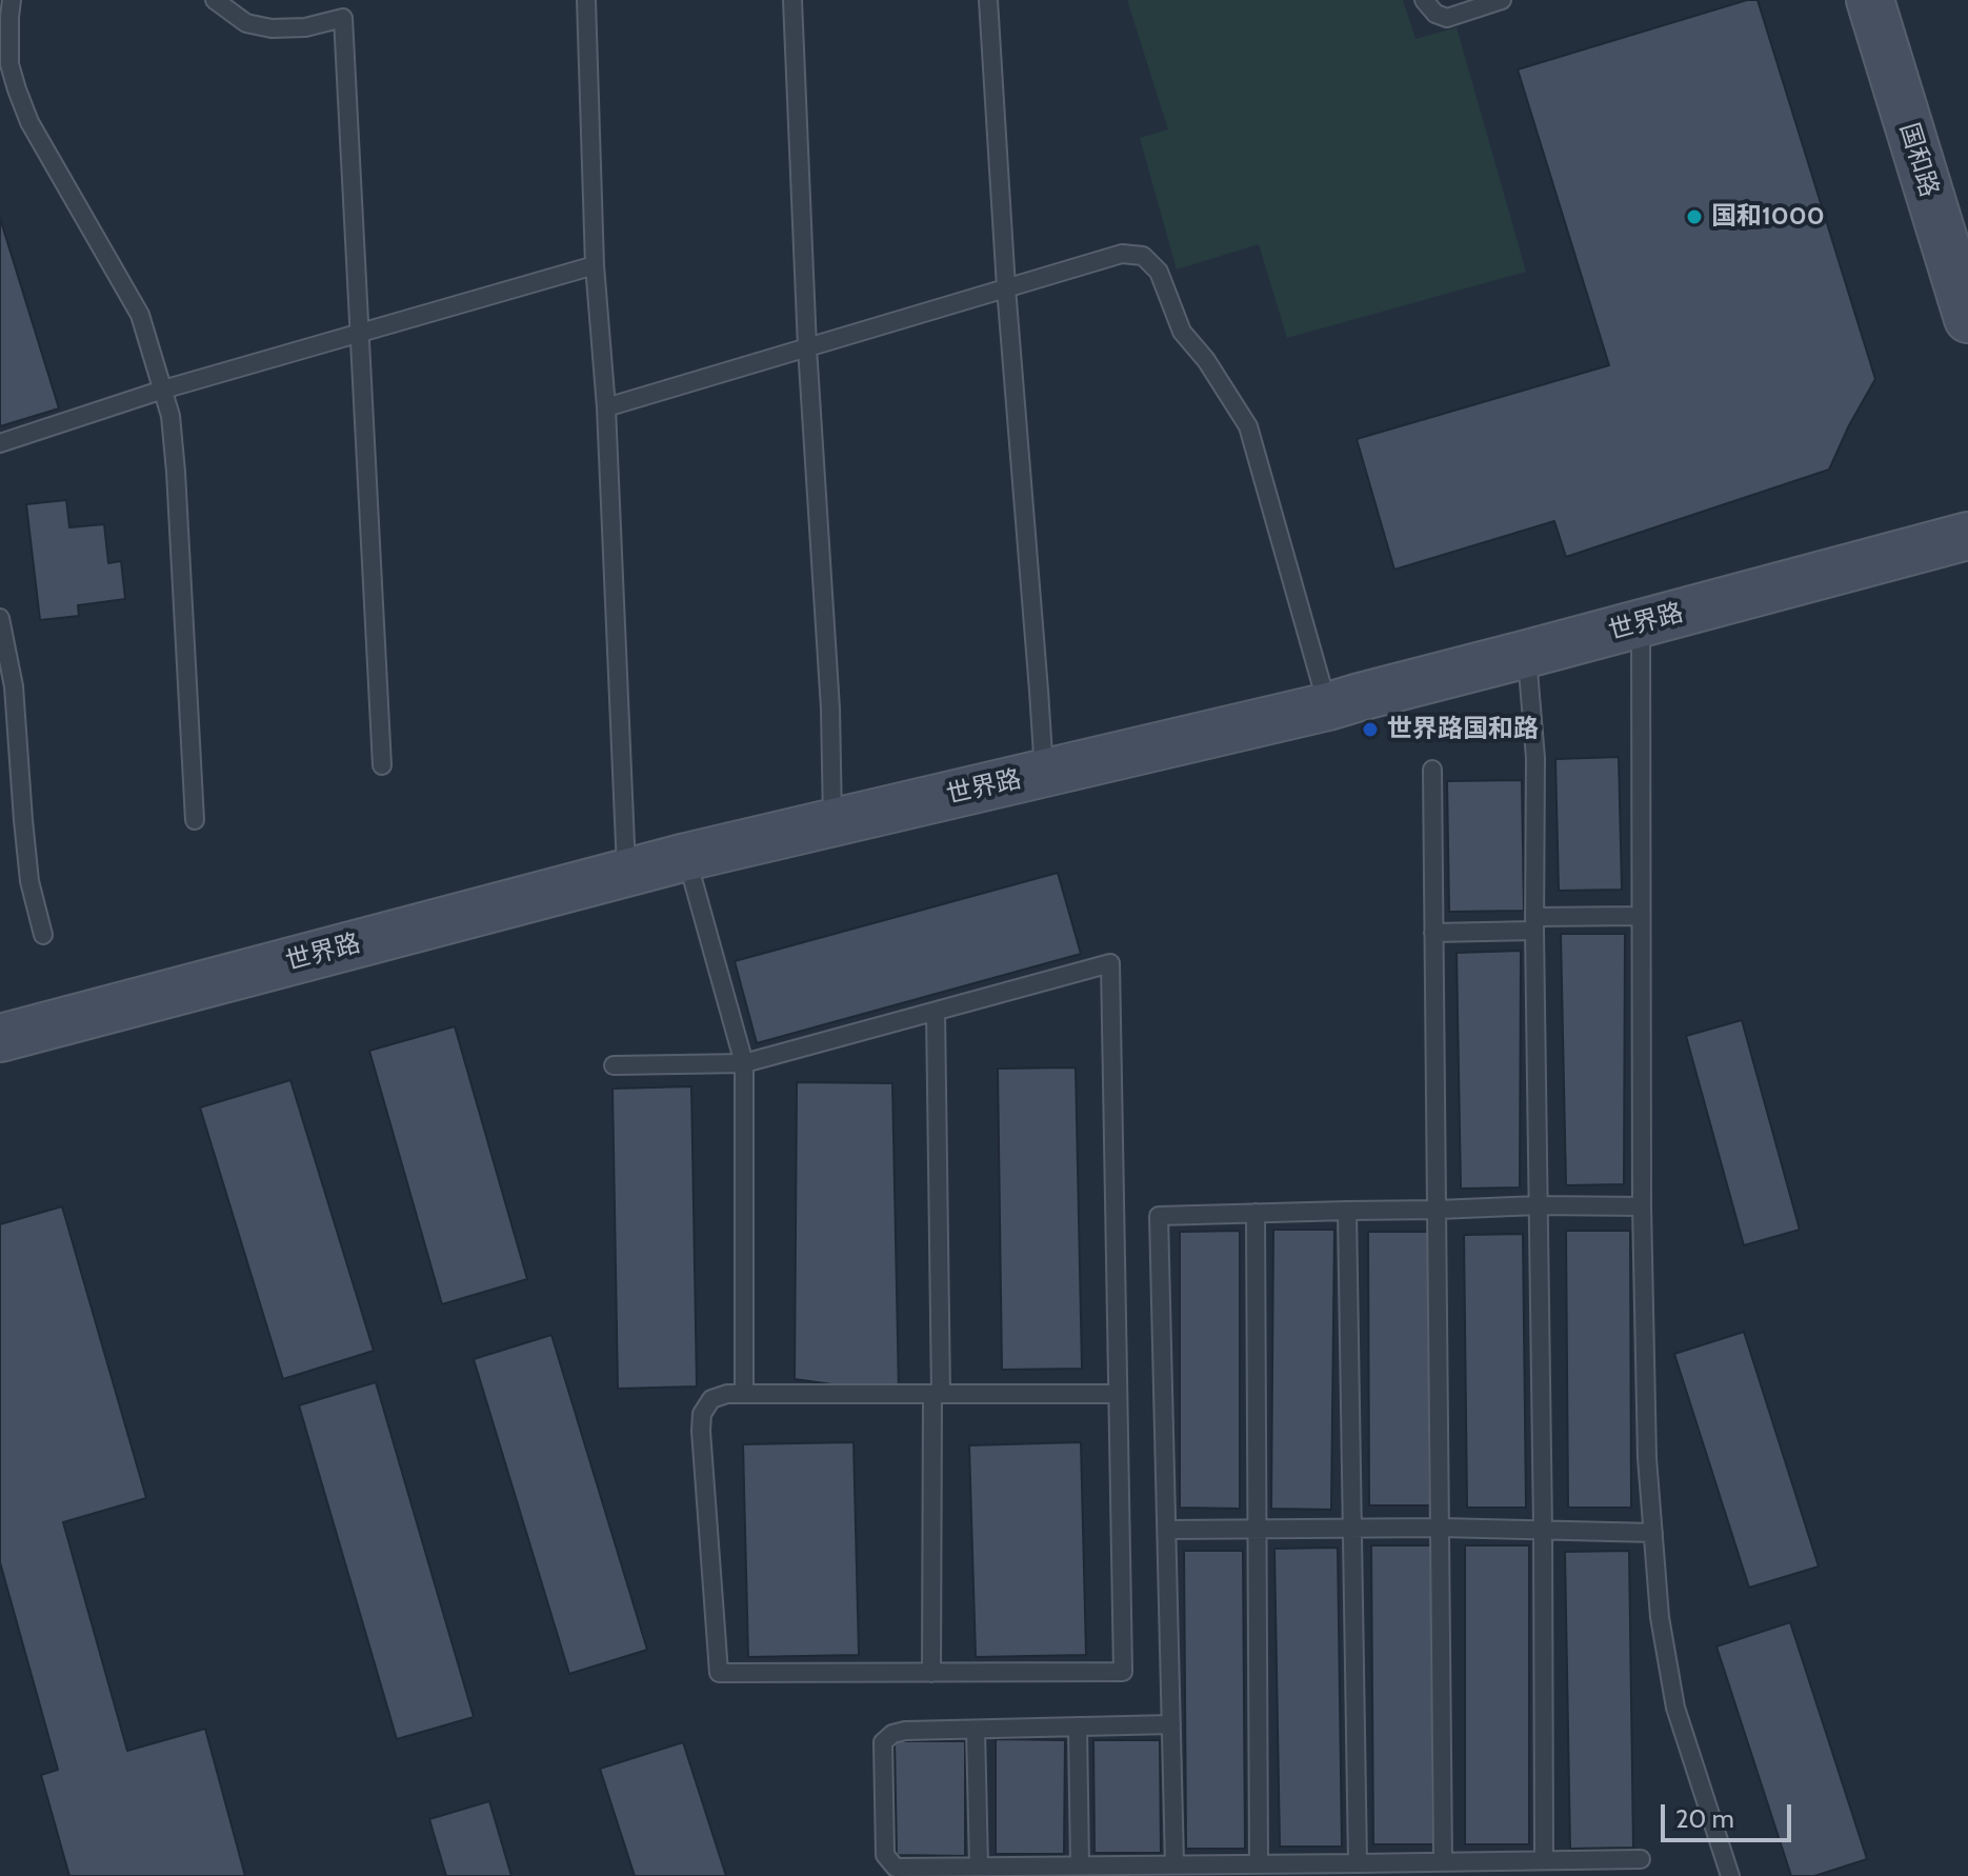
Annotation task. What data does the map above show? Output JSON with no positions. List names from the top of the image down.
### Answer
{
  "streets": {
    "street": ["国和路", "世界路"]
  },
  "places": ["国和1000", "世界路国和路"],
  "scale_bar": "20 m"
}
